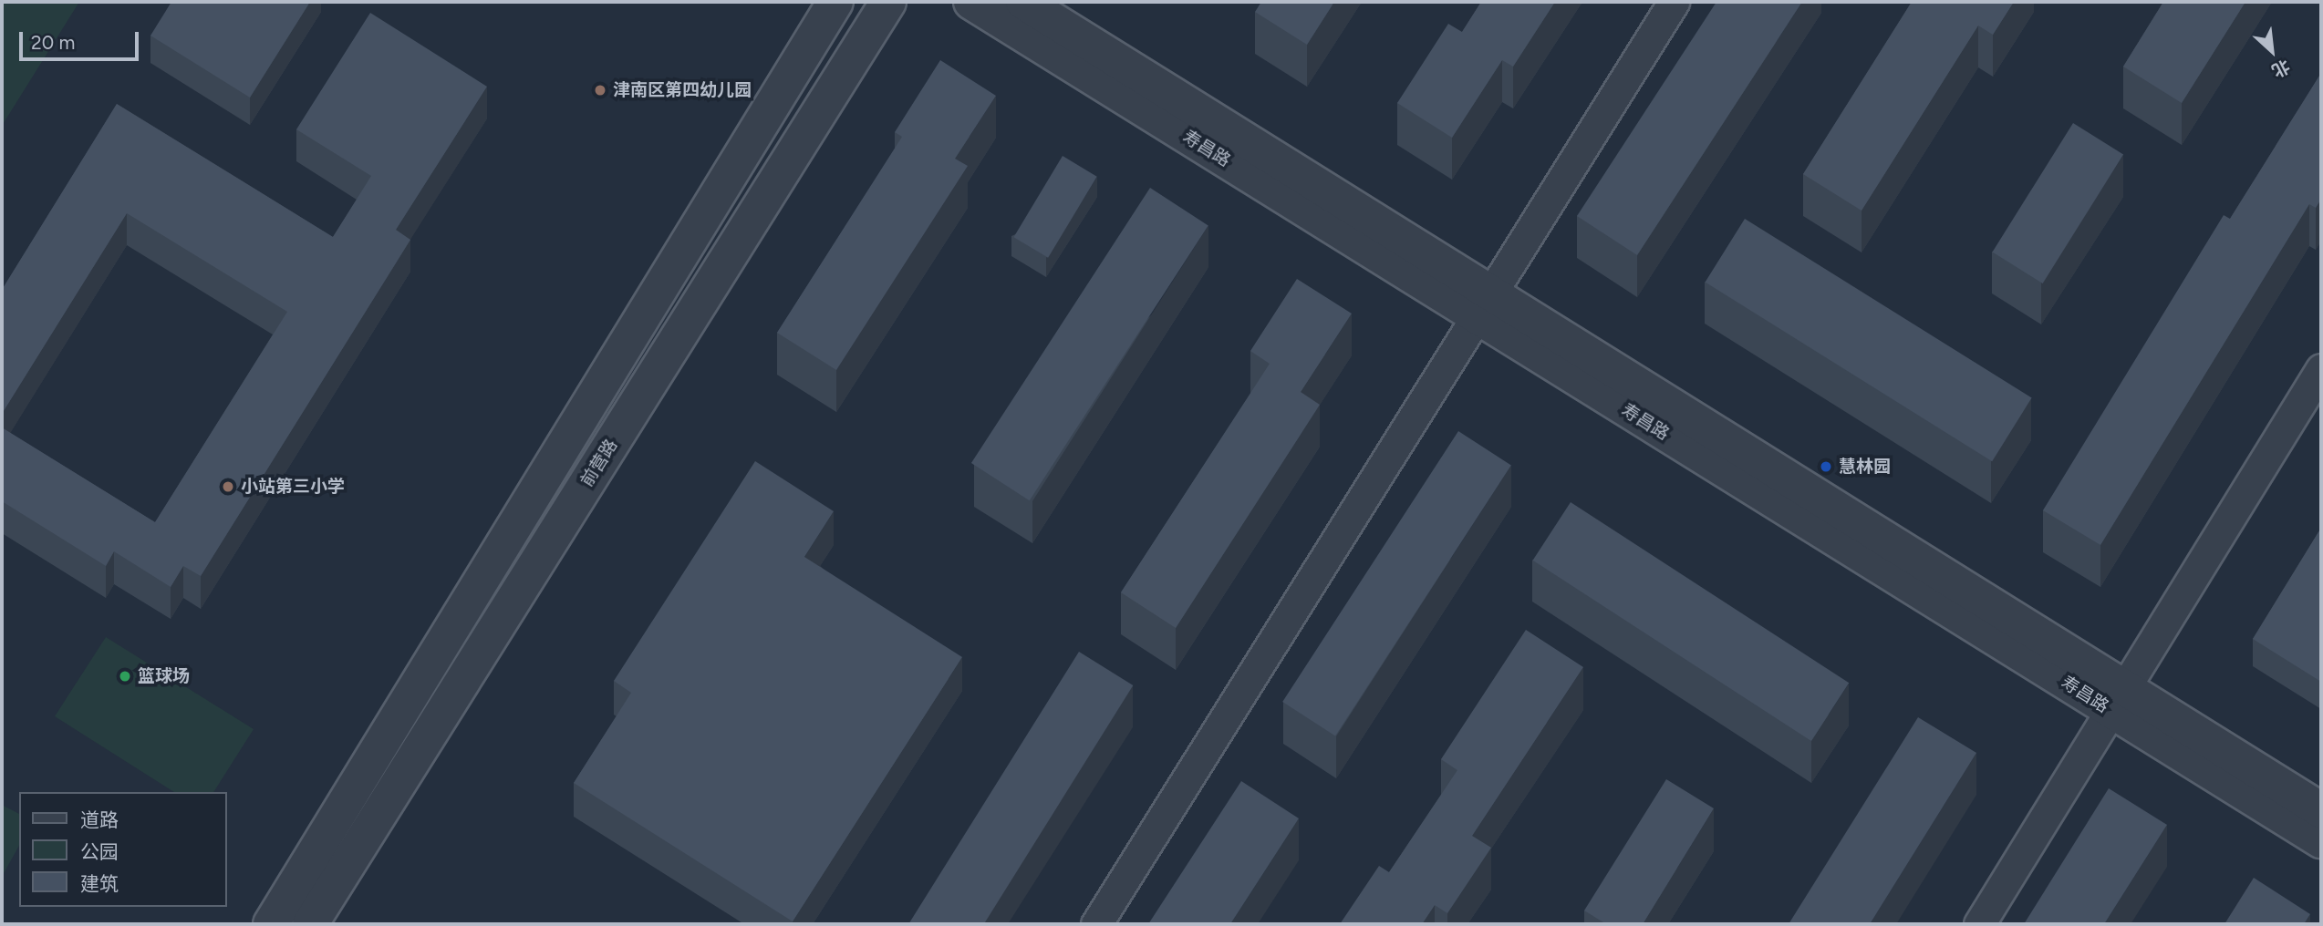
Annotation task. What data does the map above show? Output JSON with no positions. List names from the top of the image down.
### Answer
{
  "streets": {
    "street": ["寿昌路", "前营路"]
  },
  "places": [
    "津南区第四幼儿园",
    "慧林园",
    "小站第三小学",
    "篮球场"
  ],
  "legend": ["道路", "公园", "建筑"],
  "scale_bar": "20 m",
  "north": "bottom right"
}
